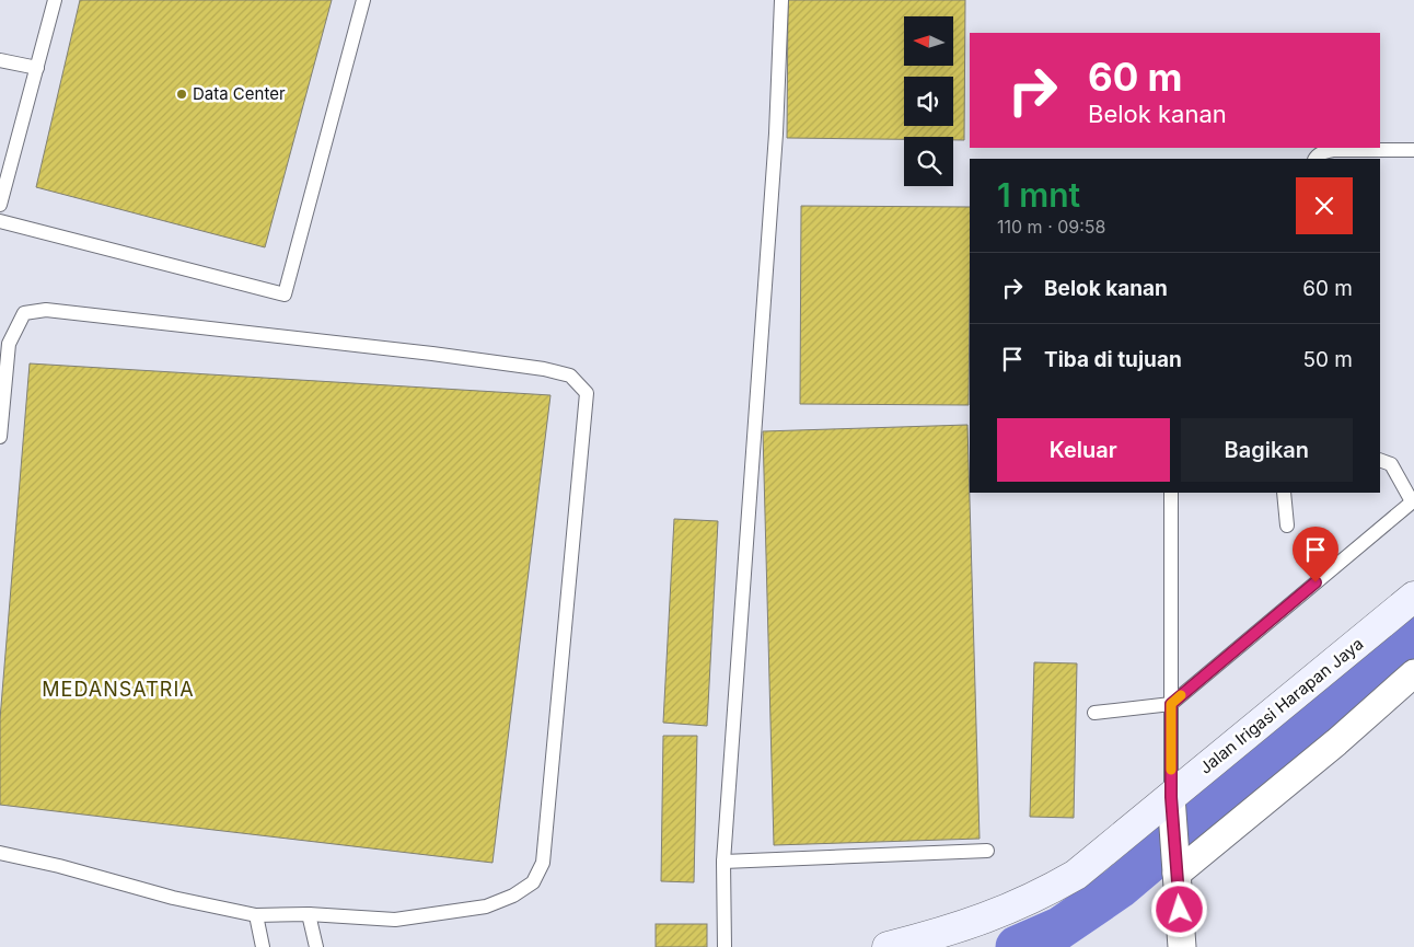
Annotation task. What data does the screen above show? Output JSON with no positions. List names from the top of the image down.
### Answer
{
  "streets": {
    "street": ["Jalan Irigasi Harapan Jaya"]
  },
  "districts": ["MEDANSATRIA"],
  "places": ["Data Center"],
  "north": "left",
  "page": {
    "turn": ["60 m", "Belok kanan"],
    "heading": ["1 mnt", "110 m · 09:58"],
    "list": [
      {
        "name": "Belok kanan",
        "value": "60 m"
      },
      {
        "name": "Tiba di tujuan",
        "value": "50 m"
      }
    ],
    "buttons": ["Keluar", "Bagikan"]
  }
}
